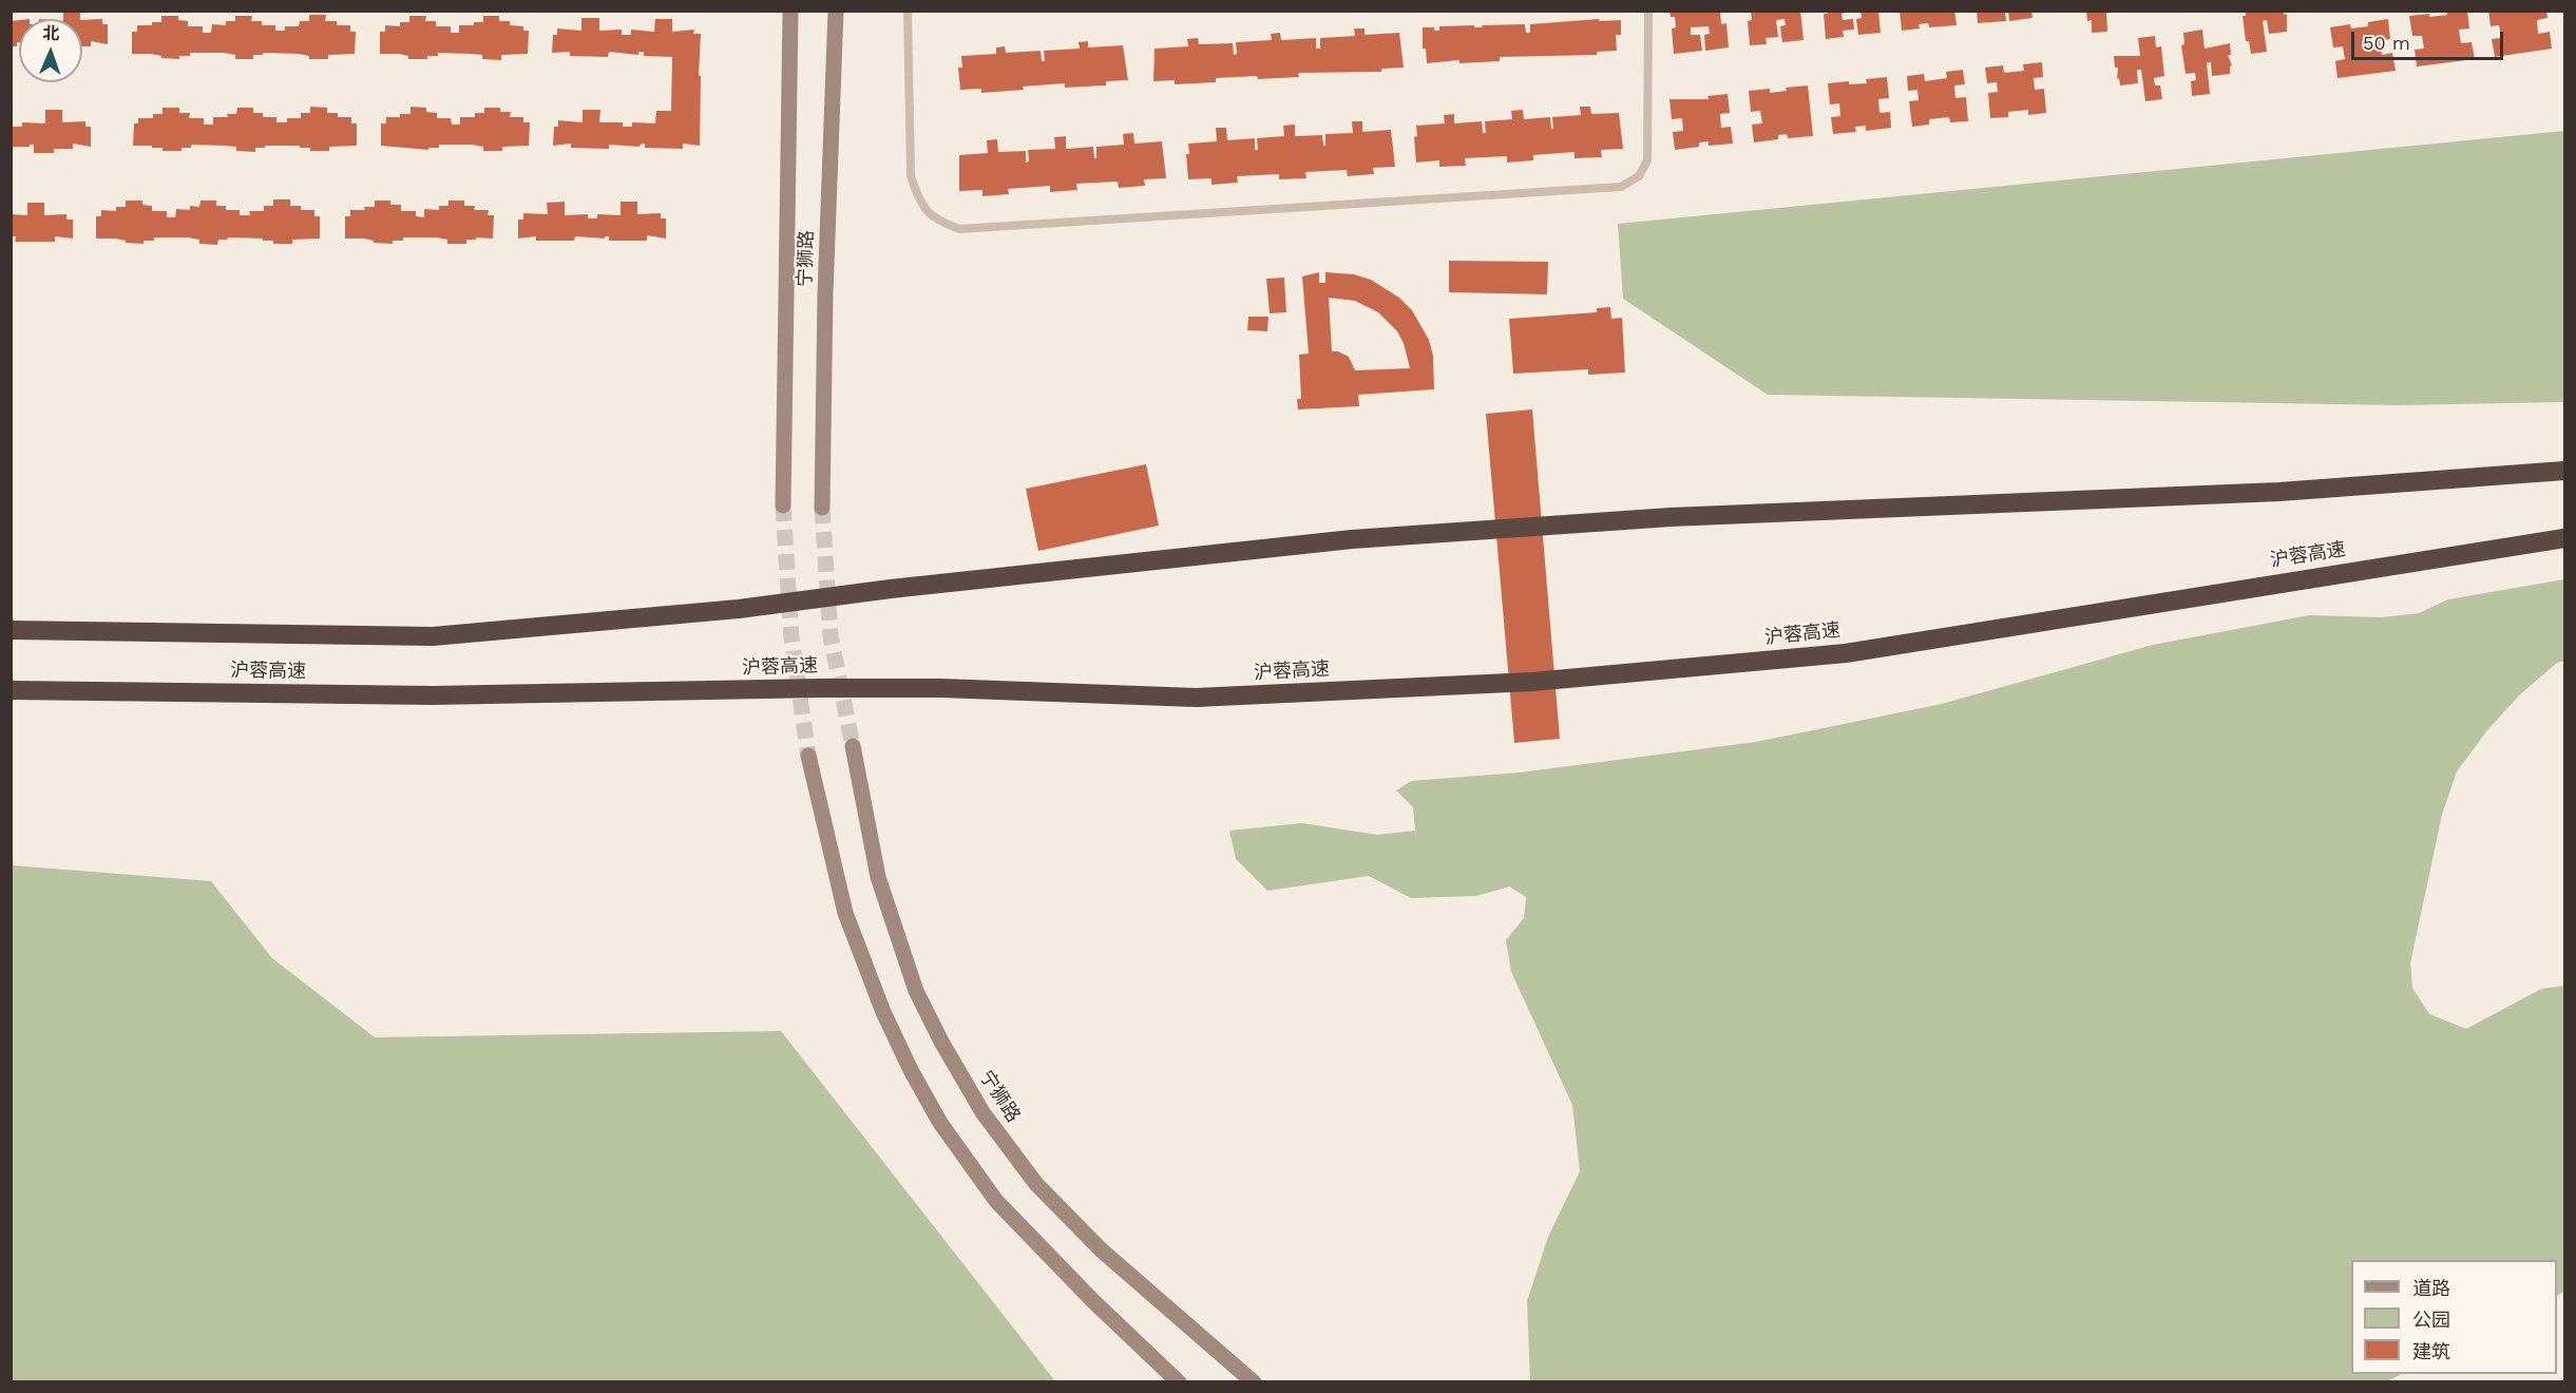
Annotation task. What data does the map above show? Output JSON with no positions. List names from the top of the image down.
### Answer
{
  "streets": {
    "highway": ["沪蓉高速"],
    "main road": ["宁狮路"]
  },
  "legend": ["道路", "公园", "建筑"],
  "scale_bar": "50 m",
  "north": "top"
}
